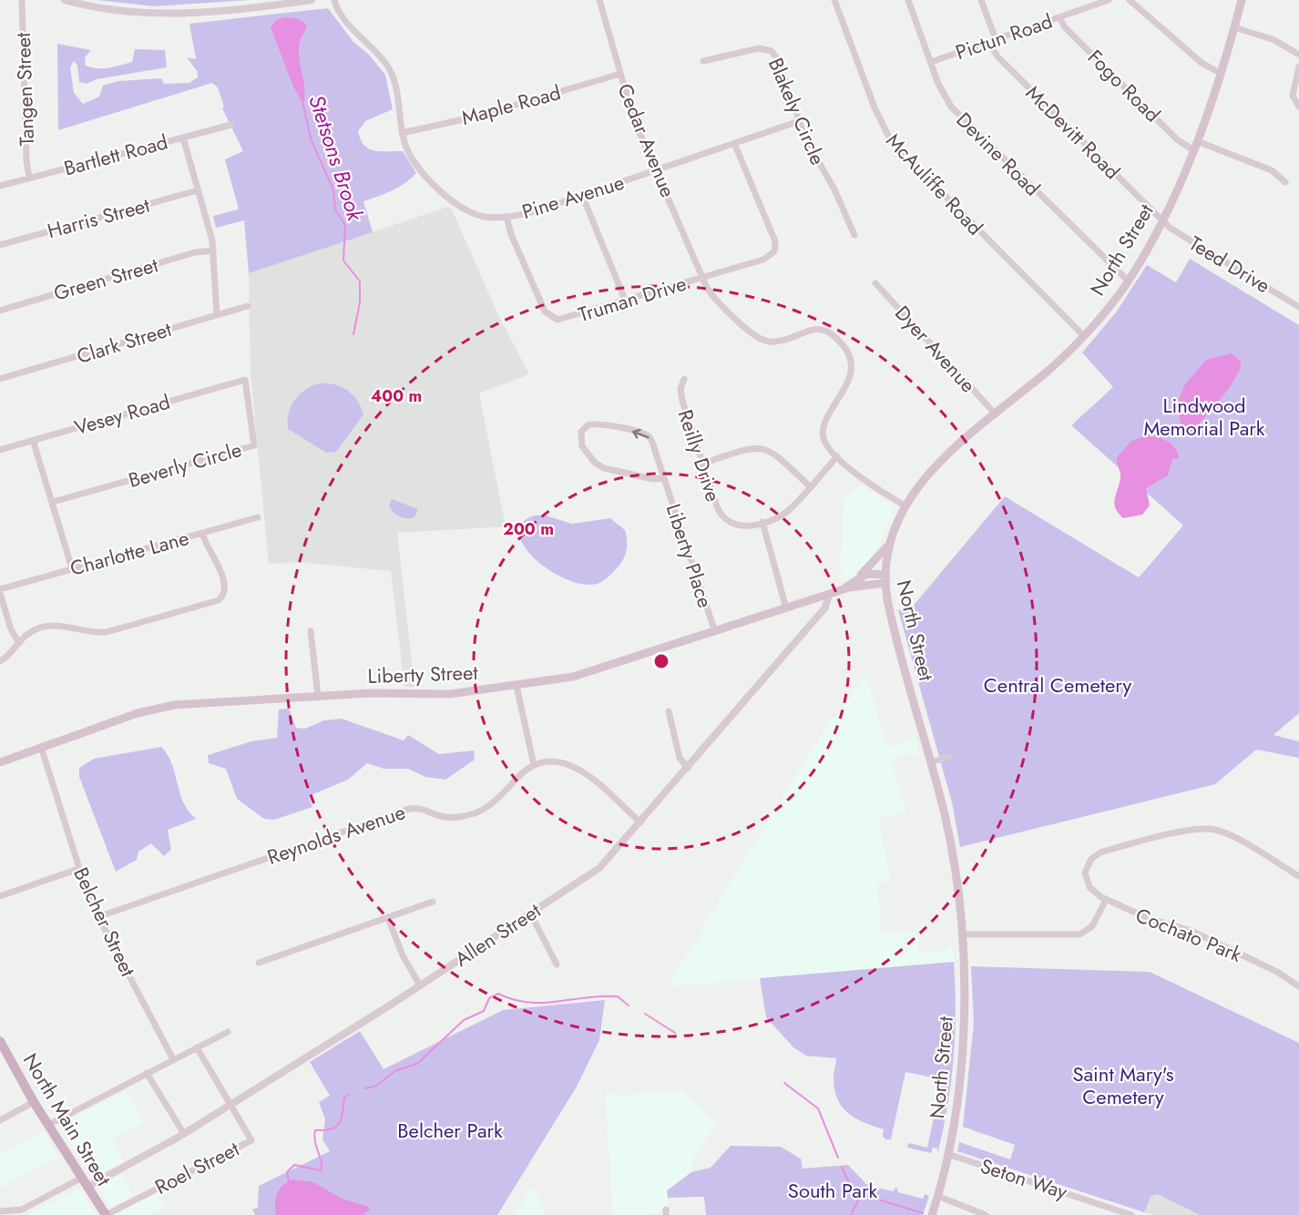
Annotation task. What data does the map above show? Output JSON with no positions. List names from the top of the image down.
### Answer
{
  "streets": {
    "main road": ["North Street", "Liberty Street", "North Main Street"],
    "street": [
      "Pictun Road",
      "Fogo Road",
      "Tangen Street",
      "Maple Road",
      "Blakely Circle",
      "McDevitt Road",
      "Cedar Avenue",
      "Devine Road",
      "Bartlett Road",
      "McAuliffe Road",
      "Pine Avenue",
      "Harris Street",
      "Teed Drive",
      "Green Street",
      "Truman Drive",
      "Clark Street",
      "Dyer Avenue",
      "Vesey Road",
      "Reilly Drive",
      "Beverly Circle",
      "Charlotte Lane",
      "Liberty Place",
      "Reynolds Avenue",
      "Belcher Street",
      "Allen Street",
      "Cochato Park",
      "Roel Street",
      "Seton Way"
    ]
  },
  "crossings": [
    ["Pictun Road", "Fogo Road"],
    ["Pictun Road", "McDevitt Road"],
    ["Pictun Road", "Devine Road"],
    ["Fogo Road", "North Street"],
    ["Tangen Street", "Bartlett Road"],
    ["Maple Road", "Cedar Avenue"],
    ["Maple Road", "Pine Avenue"],
    ["Blakely Circle", "Pine Avenue"],
    ["McDevitt Road", "North Street"],
    ["McDevitt Road", "Teed Drive"],
    ["Cedar Avenue", "Pine Avenue"],
    ["Cedar Avenue", "Truman Drive"],
    ["Devine Road", "North Street"],
    ["McAuliffe Road", "North Street"],
    ["Pine Avenue", "Truman Drive"],
    ["North Street", "Teed Drive"],
    ["North Street", "Truman Drive"],
    ["North Street", "Dyer Avenue"],
    ["North Street", "Liberty Street"],
    ["North Street", "Seton Way"],
    ["Truman Drive", "Reilly Drive"],
    ["Vesey Road", "Beverly Circle"],
    ["Liberty Place", "Liberty Street"],
    ["Liberty Street", "Belcher Street"],
    ["Liberty Street", "Allen Street"],
    ["Reynolds Avenue", "Belcher Street"],
    ["Allen Street", "North Main Street"],
    ["Allen Street", "Roel Street"],
    ["North Main Street", "Roel Street"]
  ],
  "water": ["Stetsons Brook"],
  "parks": [
    "Lindwood Memorial Park",
    "Central Cemetery",
    "Saint Mary's Cemetery",
    "Belcher Park",
    "South Park"
  ],
  "rings": ["400 m", "200 m"]
}
